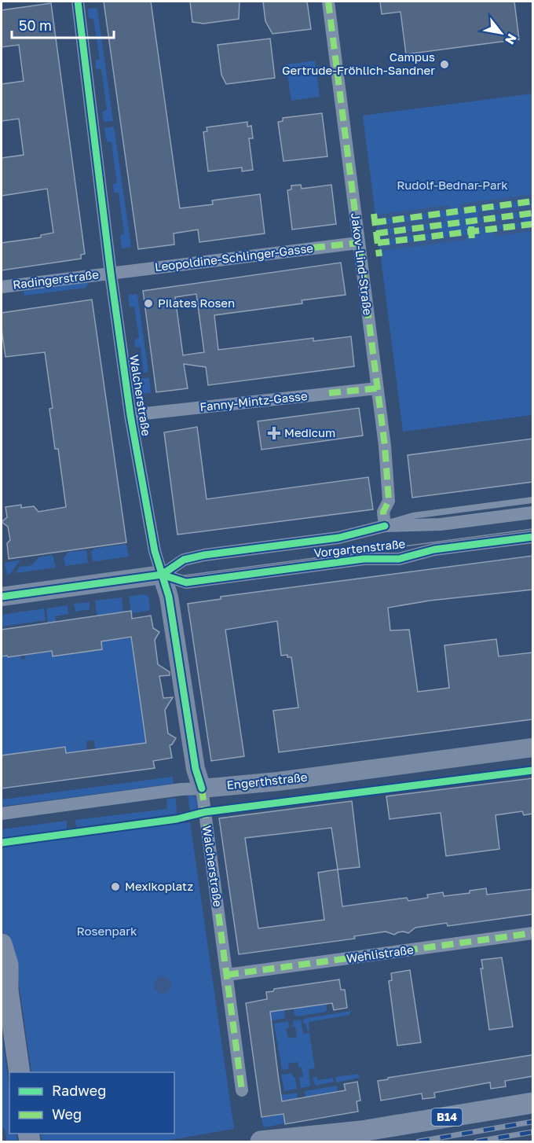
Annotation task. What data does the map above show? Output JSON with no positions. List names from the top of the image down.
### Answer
{
  "streets": {
    "main road": ["B14"],
    "street": [
      "Leopoldine-Schlinger-Gasse",
      "Jakov-Lind-Straße",
      "Radingerstraße",
      "Walcherstraße",
      "Fanny-Mintz-Gasse",
      "Vorgartenstraße",
      "Engerthstraße",
      "Wehlistraße"
    ]
  },
  "crossings": [
    ["Leopoldine-Schlinger-Gasse", "Jakov-Lind-Straße"],
    ["Leopoldine-Schlinger-Gasse", "Radingerstraße"],
    ["Leopoldine-Schlinger-Gasse", "Walcherstraße"],
    ["Jakov-Lind-Straße", "Fanny-Mintz-Gasse"],
    ["Jakov-Lind-Straße", "Vorgartenstraße"],
    ["Radingerstraße", "Walcherstraße"],
    ["Walcherstraße", "Fanny-Mintz-Gasse"],
    ["Walcherstraße", "Vorgartenstraße"],
    ["Walcherstraße", "Engerthstraße"],
    ["Walcherstraße", "Wehlistraße"]
  ],
  "parks": ["Rudolf-Bednar-Park", "Rosenpark"],
  "places": {
    "other": ["Campus Gertrude-Fröhlich-Sandner", "Pilates Rosen", "Mexikoplatz"],
    "health": ["Medicum"]
  },
  "legend": ["Radweg", "Weg"],
  "scale_bar": "50 m",
  "north": "bottom right"
}
